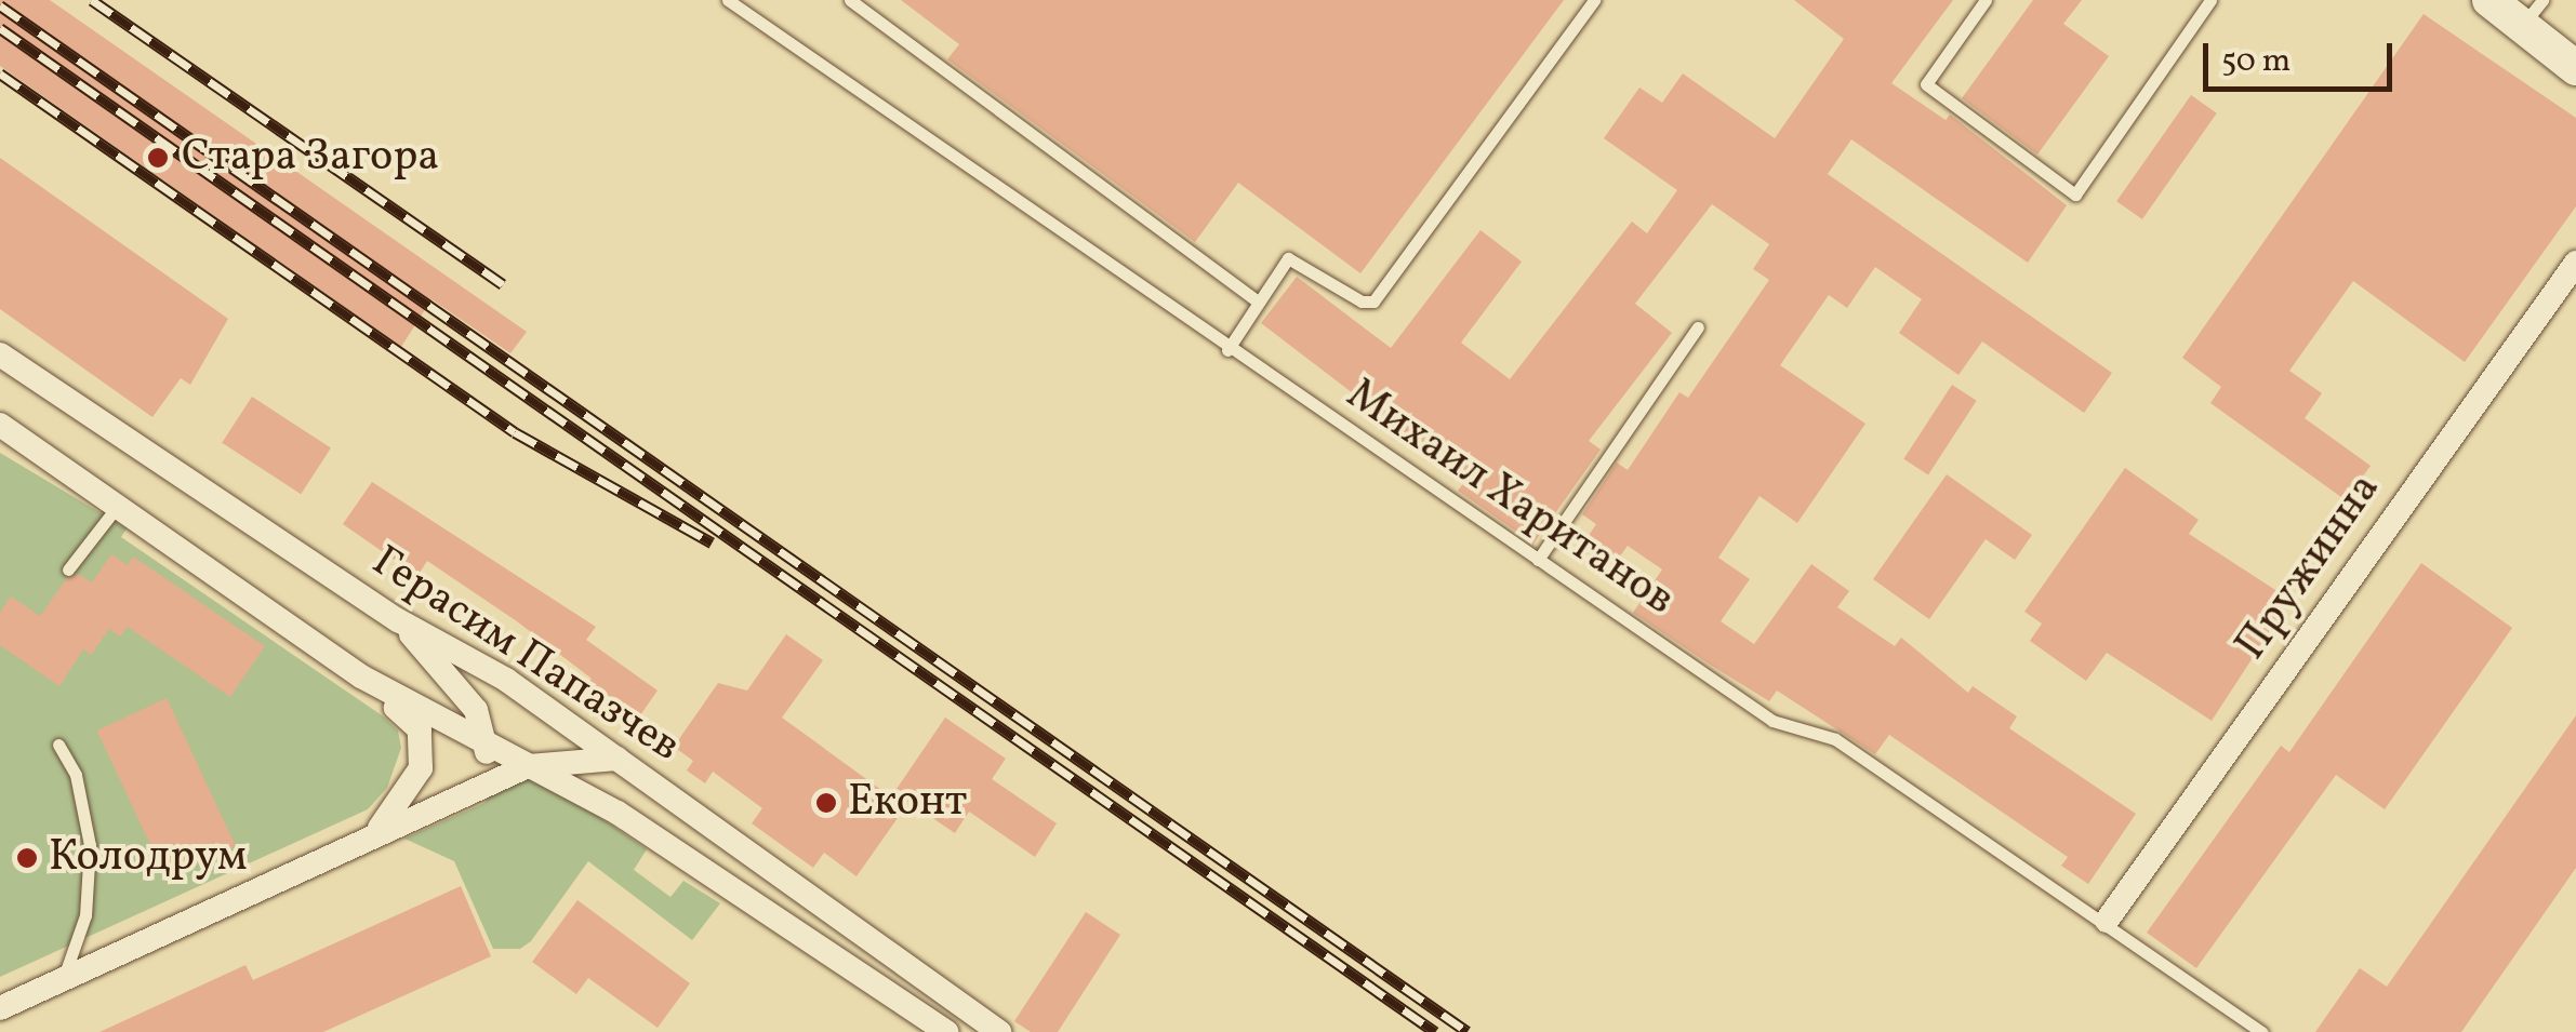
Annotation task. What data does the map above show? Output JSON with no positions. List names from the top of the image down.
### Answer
{
  "streets": {
    "street": ["Пружинна", "Герасим Папазчев"],
    "lane": ["Михаил Хаританов"]
  },
  "crossings": [
    ["Михаил Хаританов", "Пружинна"]
  ],
  "places": ["Стара Загора", "Еконт", "Колодрум"],
  "scale_bar": "50 m"
}
